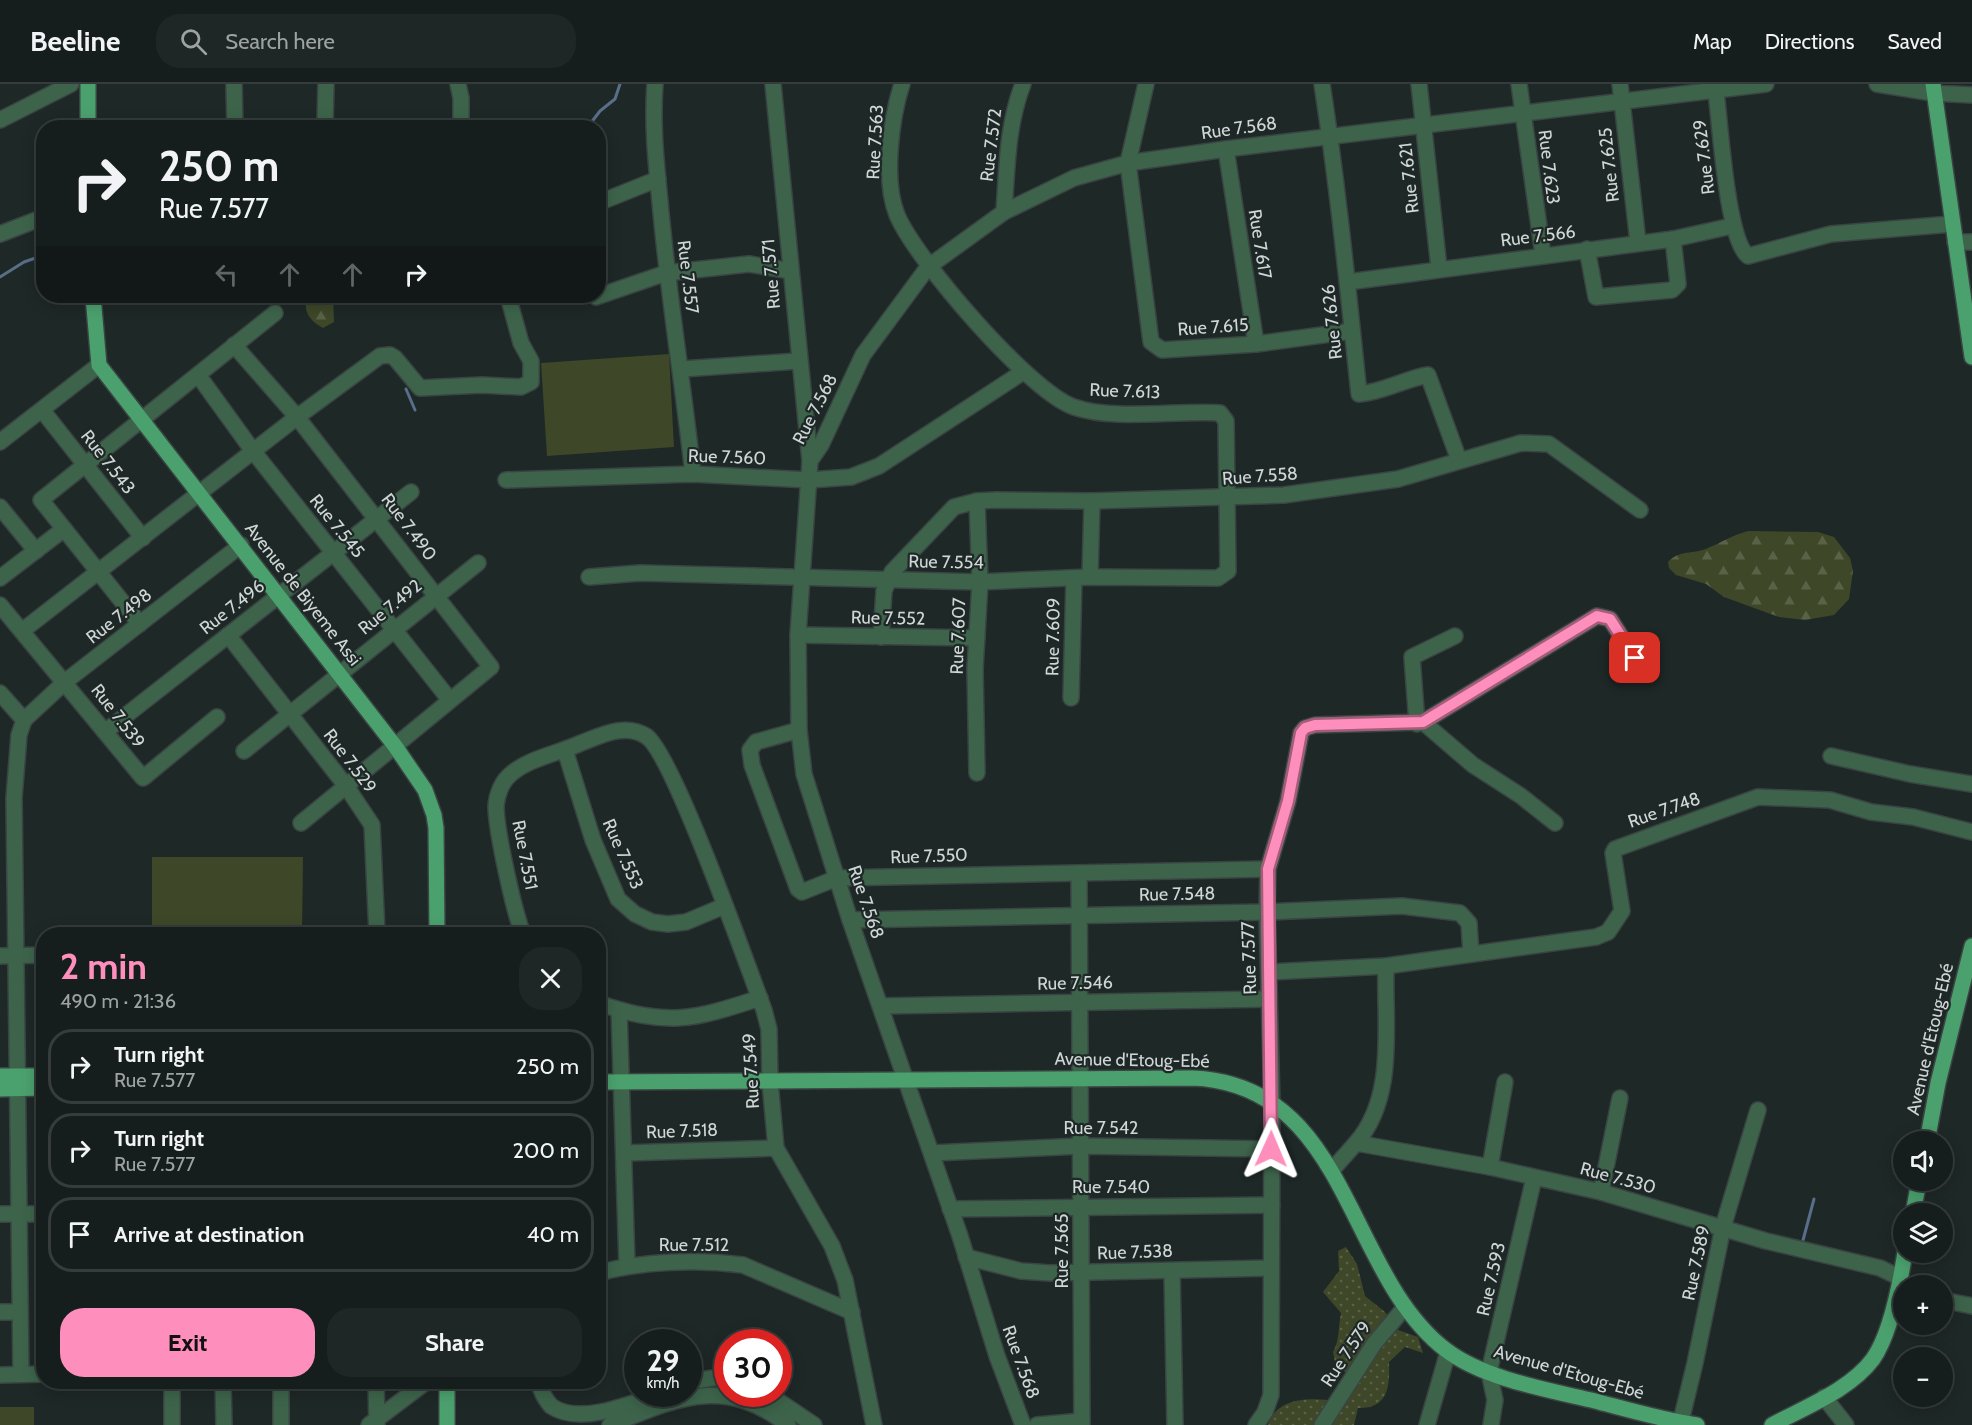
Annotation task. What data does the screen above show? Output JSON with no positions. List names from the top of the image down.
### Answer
{
  "streets": {
    "main road": ["Avenue de Biyeme Assi", "Avenue d'Etoug-Ebé"],
    "street": [
      "Rue 7.568",
      "Rue 7.563",
      "Rue 7.572",
      "Rue 7.629",
      "Rue 7.625",
      "Rue 7.623",
      "Rue 7.621",
      "Rue 7.566",
      "Rue 7.617",
      "Rue 7.571",
      "Rue 7.557",
      "Rue 7.626",
      "Rue 7.615",
      "Rue 7.613",
      "Rue 7.560",
      "Rue 7.543",
      "Rue 7.558",
      "Rue 7.545",
      "Rue 7.490",
      "Rue 7.554",
      "Rue 7.496",
      "Rue 7.492",
      "Rue 7.498",
      "Rue 7.552",
      "Rue 7.607",
      "Rue 7.609",
      "Rue 7.539",
      "Rue 7.529",
      "Rue 7.748",
      "Rue 7.553",
      "Rue 7.551",
      "Rue 7.550",
      "Rue 7.548",
      "Rue 7.577",
      "Rue 7.546",
      "Rue 7.549",
      "Rue 7.542",
      "Rue 7.518",
      "Rue 7.530",
      "Rue 7.540",
      "Rue 7.512",
      "Rue 7.565",
      "Rue 7.538",
      "Rue 7.589",
      "Rue 7.593",
      "Rue 7.579"
    ]
  },
  "crossings": [
    ["Rue 7.568", "Rue 7.563"],
    ["Rue 7.568", "Rue 7.572"],
    ["Rue 7.568", "Rue 7.629"],
    ["Rue 7.568", "Rue 7.625"],
    ["Rue 7.568", "Rue 7.623"],
    ["Rue 7.568", "Rue 7.621"],
    ["Rue 7.568", "Rue 7.617"],
    ["Rue 7.568", "Rue 7.571"],
    ["Rue 7.568", "Rue 7.626"],
    ["Rue 7.568", "Rue 7.615"],
    ["Rue 7.568", "Rue 7.613"],
    ["Rue 7.568", "Rue 7.560"],
    ["Rue 7.568", "Rue 7.554"],
    ["Rue 7.568", "Rue 7.552"],
    ["Rue 7.568", "Rue 7.550"],
    ["Rue 7.568", "Rue 7.548"],
    ["Rue 7.568", "Rue 7.546"],
    ["Rue 7.568", "Avenue d'Etoug-Ebé"],
    ["Rue 7.568", "Rue 7.542"],
    ["Rue 7.568", "Rue 7.540"],
    ["Rue 7.568", "Rue 7.538"],
    ["Rue 7.563", "Rue 7.613"],
    ["Rue 7.629", "Rue 7.566"],
    ["Rue 7.625", "Rue 7.566"],
    ["Rue 7.623", "Rue 7.566"],
    ["Rue 7.621", "Rue 7.566"],
    ["Rue 7.566", "Rue 7.626"],
    ["Rue 7.617", "Rue 7.615"],
    ["Rue 7.557", "Rue 7.560"],
    ["Rue 7.626", "Rue 7.615"],
    ["Rue 7.626", "Rue 7.558"],
    ["Rue 7.613", "Rue 7.560"],
    ["Rue 7.613", "Rue 7.558"],
    ["Rue 7.613", "Rue 7.554"],
    ["Rue 7.558", "Rue 7.554"],
    ["Rue 7.558", "Rue 7.607"],
    ["Rue 7.545", "Rue 7.490"],
    ["Rue 7.545", "Rue 7.496"],
    ["Rue 7.545", "Rue 7.492"],
    ["Rue 7.490", "Avenue de Biyeme Assi"],
    ["Rue 7.490", "Rue 7.496"],
    ["Rue 7.490", "Rue 7.492"],
    ["Rue 7.490", "Rue 7.529"],
    ["Rue 7.554", "Rue 7.607"],
    ["Rue 7.554", "Rue 7.609"],
    ["Avenue de Biyeme Assi", "Rue 7.496"],
    ["Avenue de Biyeme Assi", "Rue 7.492"],
    ["Avenue de Biyeme Assi", "Rue 7.498"],
    ["Rue 7.496", "Rue 7.539"],
    ["Rue 7.496", "Rue 7.529"],
    ["Rue 7.492", "Rue 7.529"],
    ["Rue 7.498", "Rue 7.539"],
    ["Rue 7.552", "Rue 7.607"],
    ["Rue 7.748", "Rue 7.548"],
    ["Rue 7.748", "Rue 7.577"],
    ["Rue 7.553", "Rue 7.551"],
    ["Rue 7.553", "Rue 7.549"],
    ["Rue 7.551", "Rue 7.549"],
    ["Rue 7.550", "Rue 7.577"],
    ["Rue 7.550", "Rue 7.565"],
    ["Rue 7.548", "Rue 7.577"],
    ["Rue 7.548", "Rue 7.565"],
    ["Rue 7.577", "Rue 7.546"],
    ["Rue 7.577", "Avenue d'Etoug-Ebé"],
    ["Rue 7.577", "Rue 7.542"],
    ["Rue 7.577", "Rue 7.540"],
    ["Rue 7.577", "Rue 7.538"],
    ["Rue 7.546", "Rue 7.565"],
    ["Avenue d'Etoug-Ebé", "Rue 7.549"],
    ["Avenue d'Etoug-Ebé", "Rue 7.565"],
    ["Avenue d'Etoug-Ebé", "Rue 7.589"],
    ["Avenue d'Etoug-Ebé", "Rue 7.593"],
    ["Avenue d'Etoug-Ebé", "Rue 7.579"],
    ["Rue 7.549", "Rue 7.518"],
    ["Rue 7.549", "Rue 7.512"],
    ["Rue 7.542", "Rue 7.565"],
    ["Rue 7.530", "Rue 7.589"],
    ["Rue 7.530", "Rue 7.593"],
    ["Rue 7.540", "Rue 7.565"],
    ["Rue 7.565", "Rue 7.538"]
  ],
  "page": {
    "header": "Beeline",
    "search": "Search here",
    "nav": ["Map", "Directions", "Saved"],
    "turn": ["250 m", "Rue 7.577"],
    "heading": ["2 min", "490 m · 21:36"],
    "list": [
      {
        "name": "Turn right",
        "note": "Rue 7.577",
        "value": "250 m"
      },
      {
        "name": "Turn right",
        "note": "Rue 7.577",
        "value": "200 m"
      },
      {
        "name": "Arrive at destination",
        "value": "40 m"
      }
    ],
    "map_buttons": ["+", "−"],
    "buttons": ["Exit", "Share"],
    "speed": "29 km/h",
    "limit": "30"
  }
}
